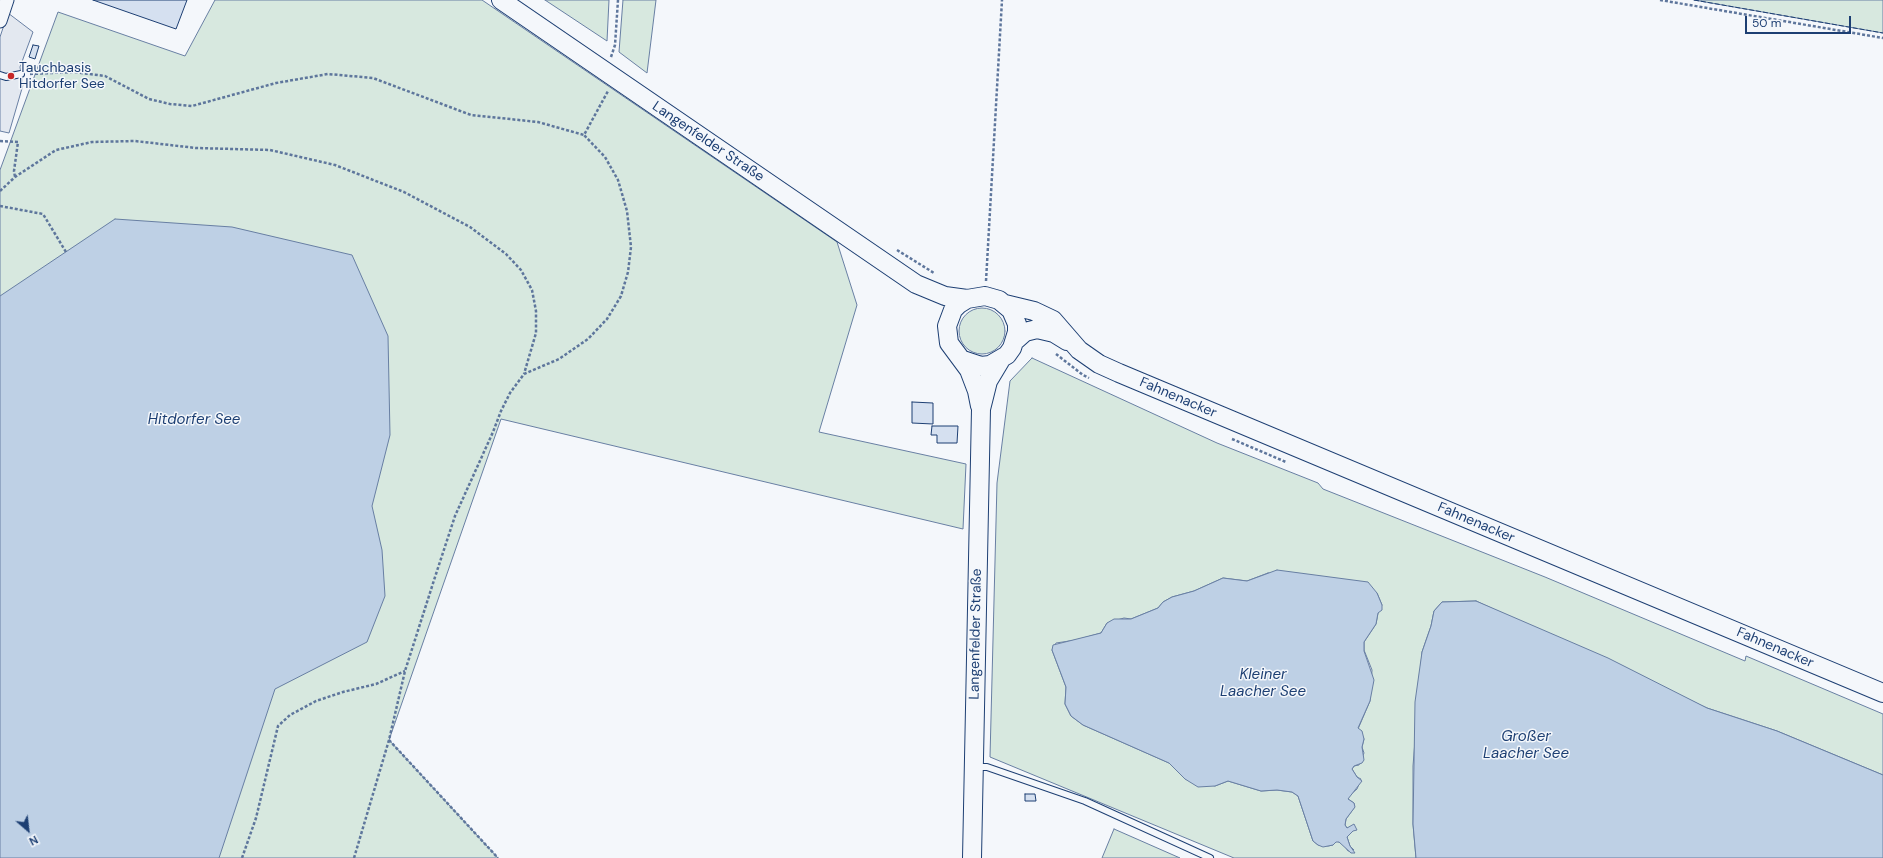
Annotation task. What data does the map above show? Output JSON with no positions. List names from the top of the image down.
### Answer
{
  "streets": {
    "street": ["Langenfelder Straße", "Fahnenacker"]
  },
  "crossings": [
    ["Langenfelder Straße", "Fahnenacker"]
  ],
  "water": ["Hitdorfer See", "Kleiner Laacher See", "Großer Laacher See"],
  "places": ["Tauchbasis Hitdorfer See"],
  "scale_bar": "50 m",
  "north": "bottom right"
}
